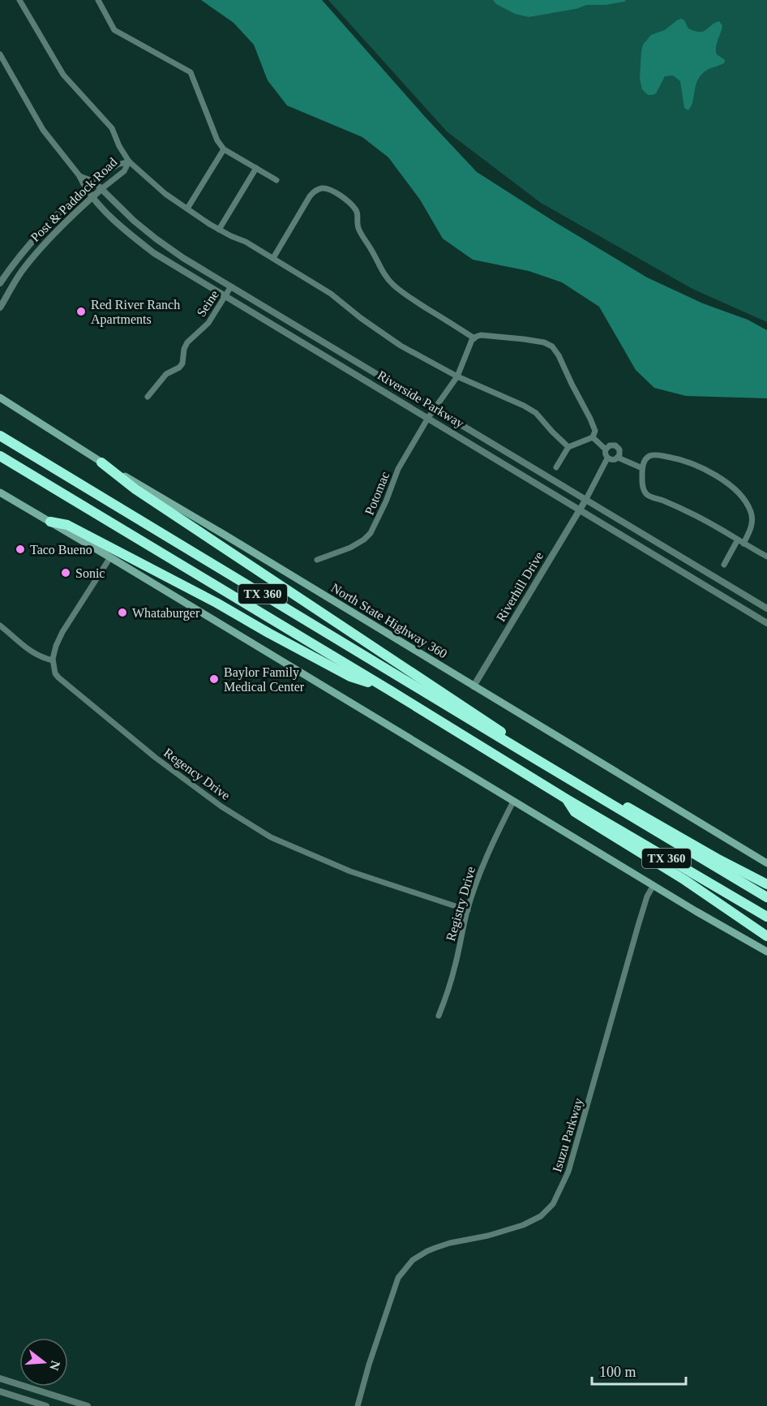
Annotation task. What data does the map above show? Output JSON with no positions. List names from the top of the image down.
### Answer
{
  "streets": {
    "highway": ["TX 360"],
    "main road": ["North State Highway 360"],
    "street": [
      "Post & Paddock Road",
      "Seine",
      "Riverside Parkway",
      "Potomac",
      "Riverhill Drive",
      "Regency Drive",
      "Registry Drive",
      "Isuzu Parkway"
    ]
  },
  "crossings": [
    ["Post & Paddock Road", "Riverside Parkway"],
    ["Seine", "Riverside Parkway"],
    ["Riverside Parkway", "Potomac"],
    ["Riverside Parkway", "Riverhill Drive"],
    ["Riverhill Drive", "North State Highway 360"],
    ["Regency Drive", "Registry Drive"]
  ],
  "places": [
    "Red River Ranch Apartments",
    "Taco Bueno",
    "Sonic",
    "Whataburger",
    "Baylor Family Medical Center"
  ],
  "scale_bar": "100 m",
  "north": "right"
}
